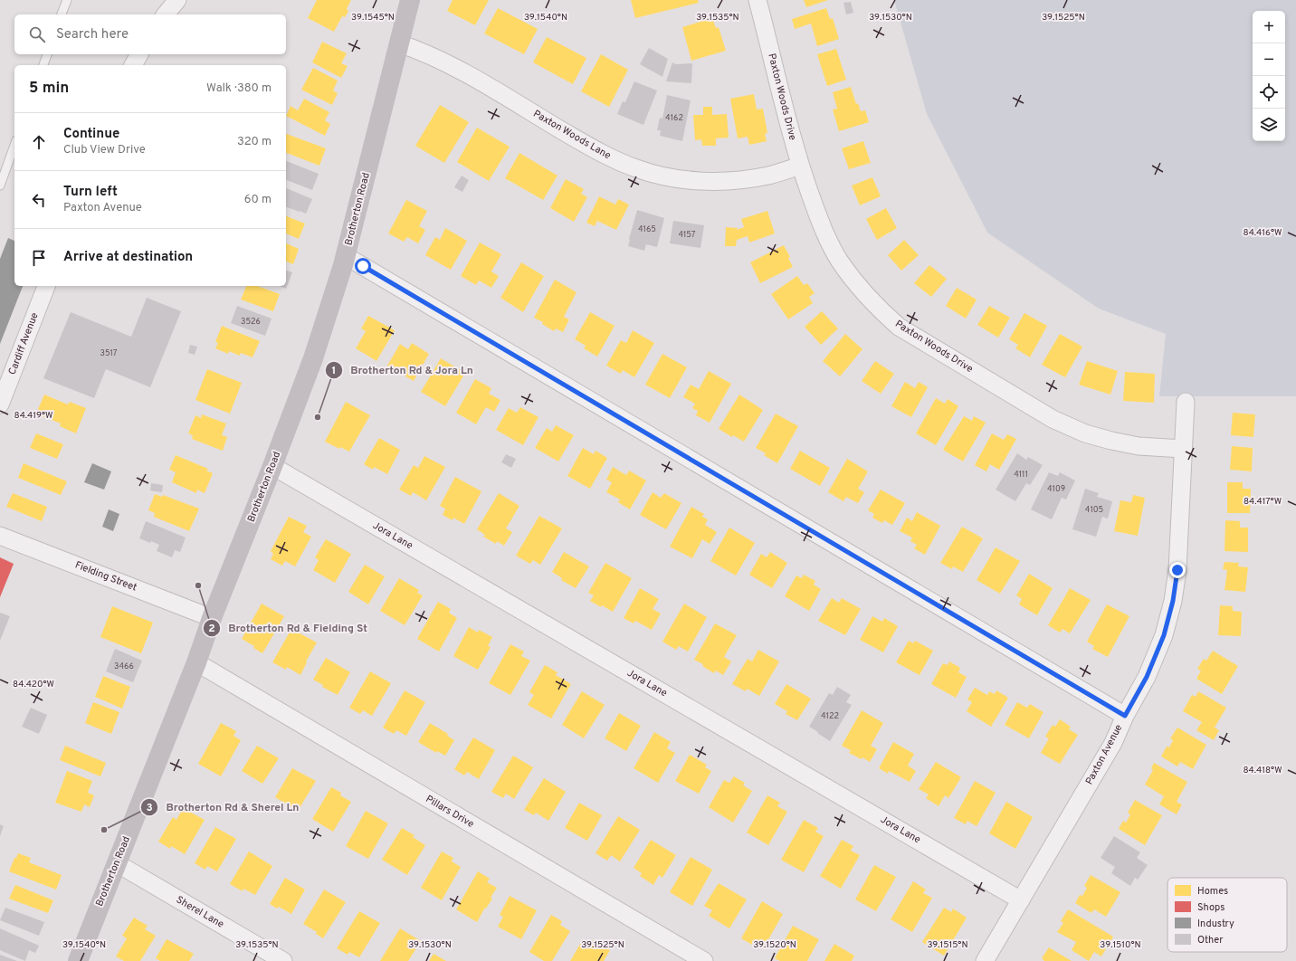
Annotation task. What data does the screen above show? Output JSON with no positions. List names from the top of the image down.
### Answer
{
  "streets": {
    "street": [
      "Paxton Woods Drive",
      "Paxton Woods Lane",
      "Brotherton Road",
      "Cardiff Avenue",
      "Jora Lane",
      "Fielding Street",
      "Paxton Avenue",
      "Pillars Drive",
      "Sherel Lane"
    ]
  },
  "crossings": [
    ["Paxton Woods Drive", "Paxton Woods Lane"],
    ["Paxton Woods Drive", "Paxton Avenue"],
    ["Paxton Woods Lane", "Brotherton Road"],
    ["Brotherton Road", "Jora Lane"],
    ["Brotherton Road", "Fielding Street"],
    ["Brotherton Road", "Pillars Drive"],
    ["Brotherton Road", "Sherel Lane"],
    ["Jora Lane", "Paxton Avenue"]
  ],
  "places": ["Brotherton Rd & Jora Ln", "Brotherton Rd & Fielding St", "Brotherton Rd & Sherel Ln"],
  "house_numbers": [
    "4162",
    "4165",
    "4157",
    "3526",
    "3517",
    "4111",
    "4109",
    "4105",
    "3466",
    "4122"
  ],
  "legend": [
    "Homes",
    "Shops",
    "Industry",
    "Other"
  ],
  "page": {
    "map_buttons": ["+", "−"],
    "search": "Search here",
    "heading": ["5 min", "Walk · 380 m"],
    "list": [
      ["Continue", "Club View Drive", "320 m"],
      ["Turn left", "Paxton Avenue", "60 m"],
      "Arrive at destination"
    ]
  },
  "coordinates": [
    "39.1545°N",
    "39.1540°N",
    "39.1535°N",
    "39.1530°N",
    "39.1525°N",
    "84.416°W",
    "84.419°W",
    "84.417°W",
    "84.420°W",
    "84.418°W",
    "39.1520°N",
    "39.1515°N",
    "39.1510°N"
  ]
}
